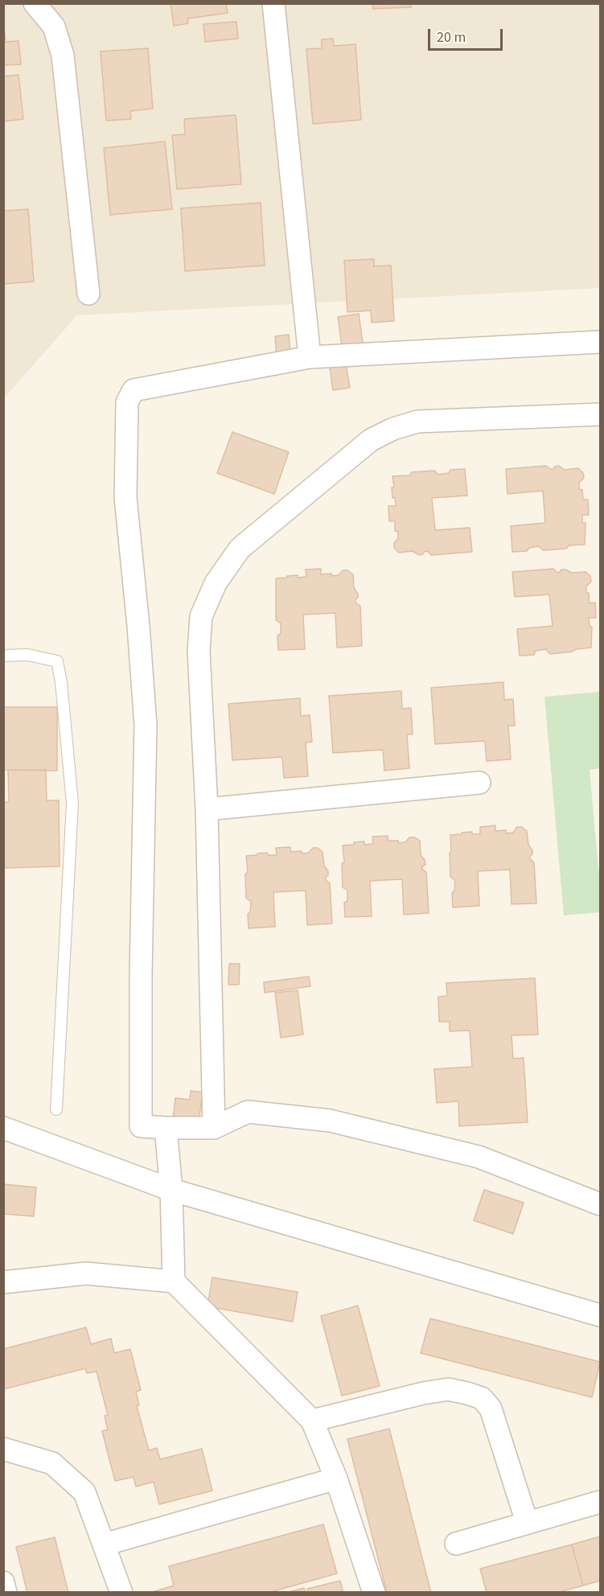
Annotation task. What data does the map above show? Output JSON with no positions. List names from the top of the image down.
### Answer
{
  "scale_bar": "20 m"
}
